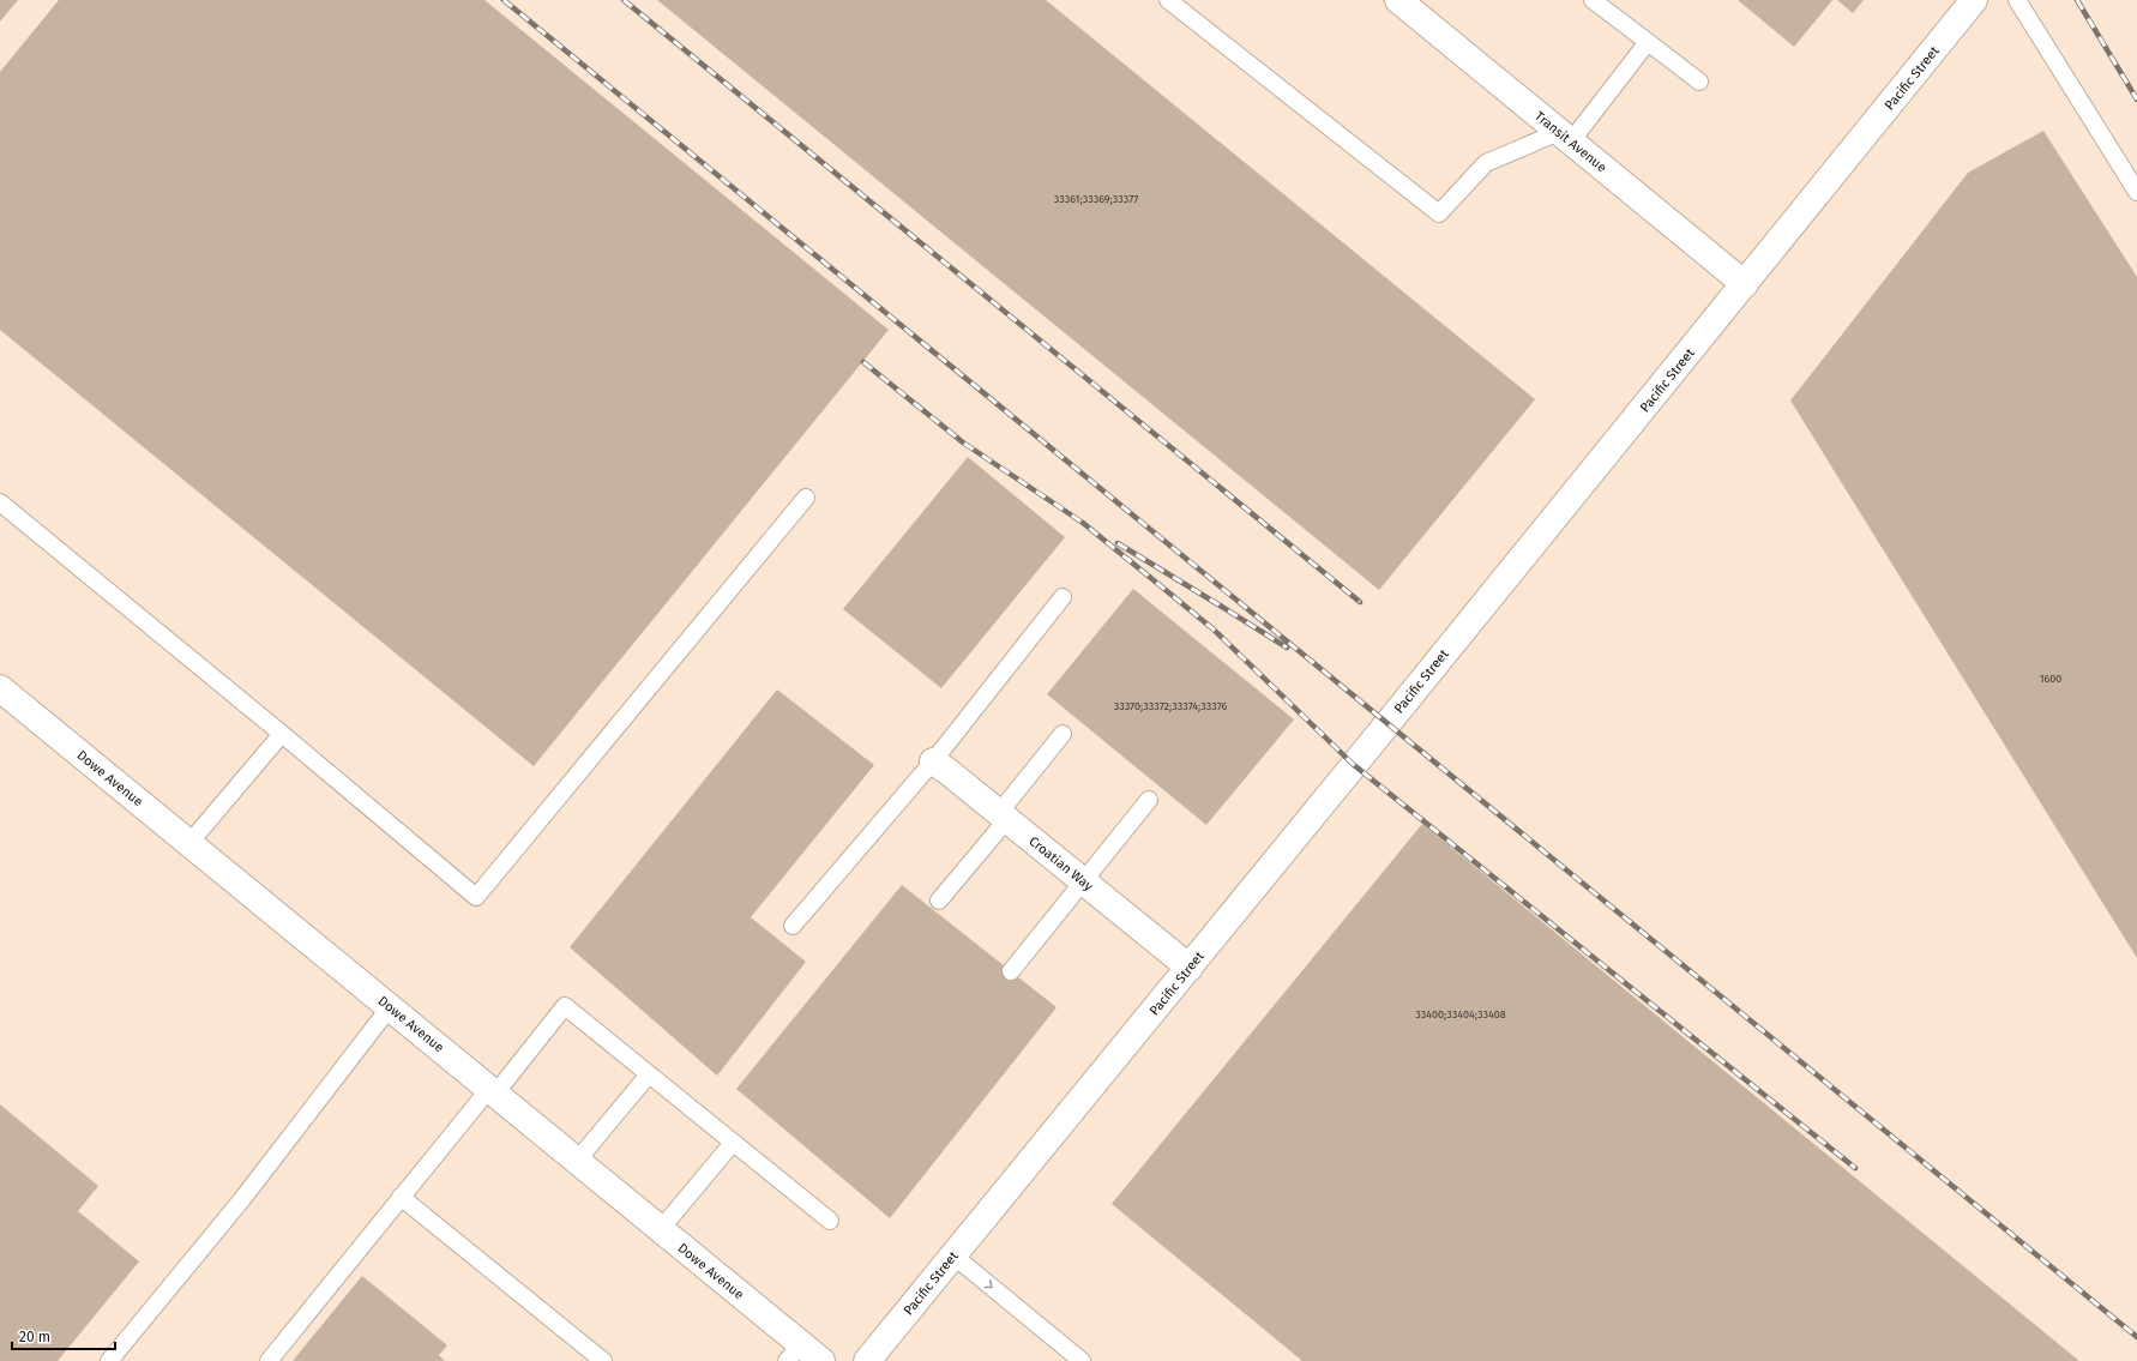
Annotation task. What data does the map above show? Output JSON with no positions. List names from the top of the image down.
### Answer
{
  "streets": {
    "street": [
      "Pacific Street",
      "Transit Avenue",
      "Dowe Avenue",
      "Croatian Way"
    ]
  },
  "crossings": [
    ["Pacific Street", "Transit Avenue"],
    ["Pacific Street", "Croatian Way"]
  ],
  "house_numbers": [
    "33361;33369;33377",
    "1600",
    "33370;33372;33374;33376",
    "33400;33404;33408"
  ],
  "scale_bar": "20 m"
}
